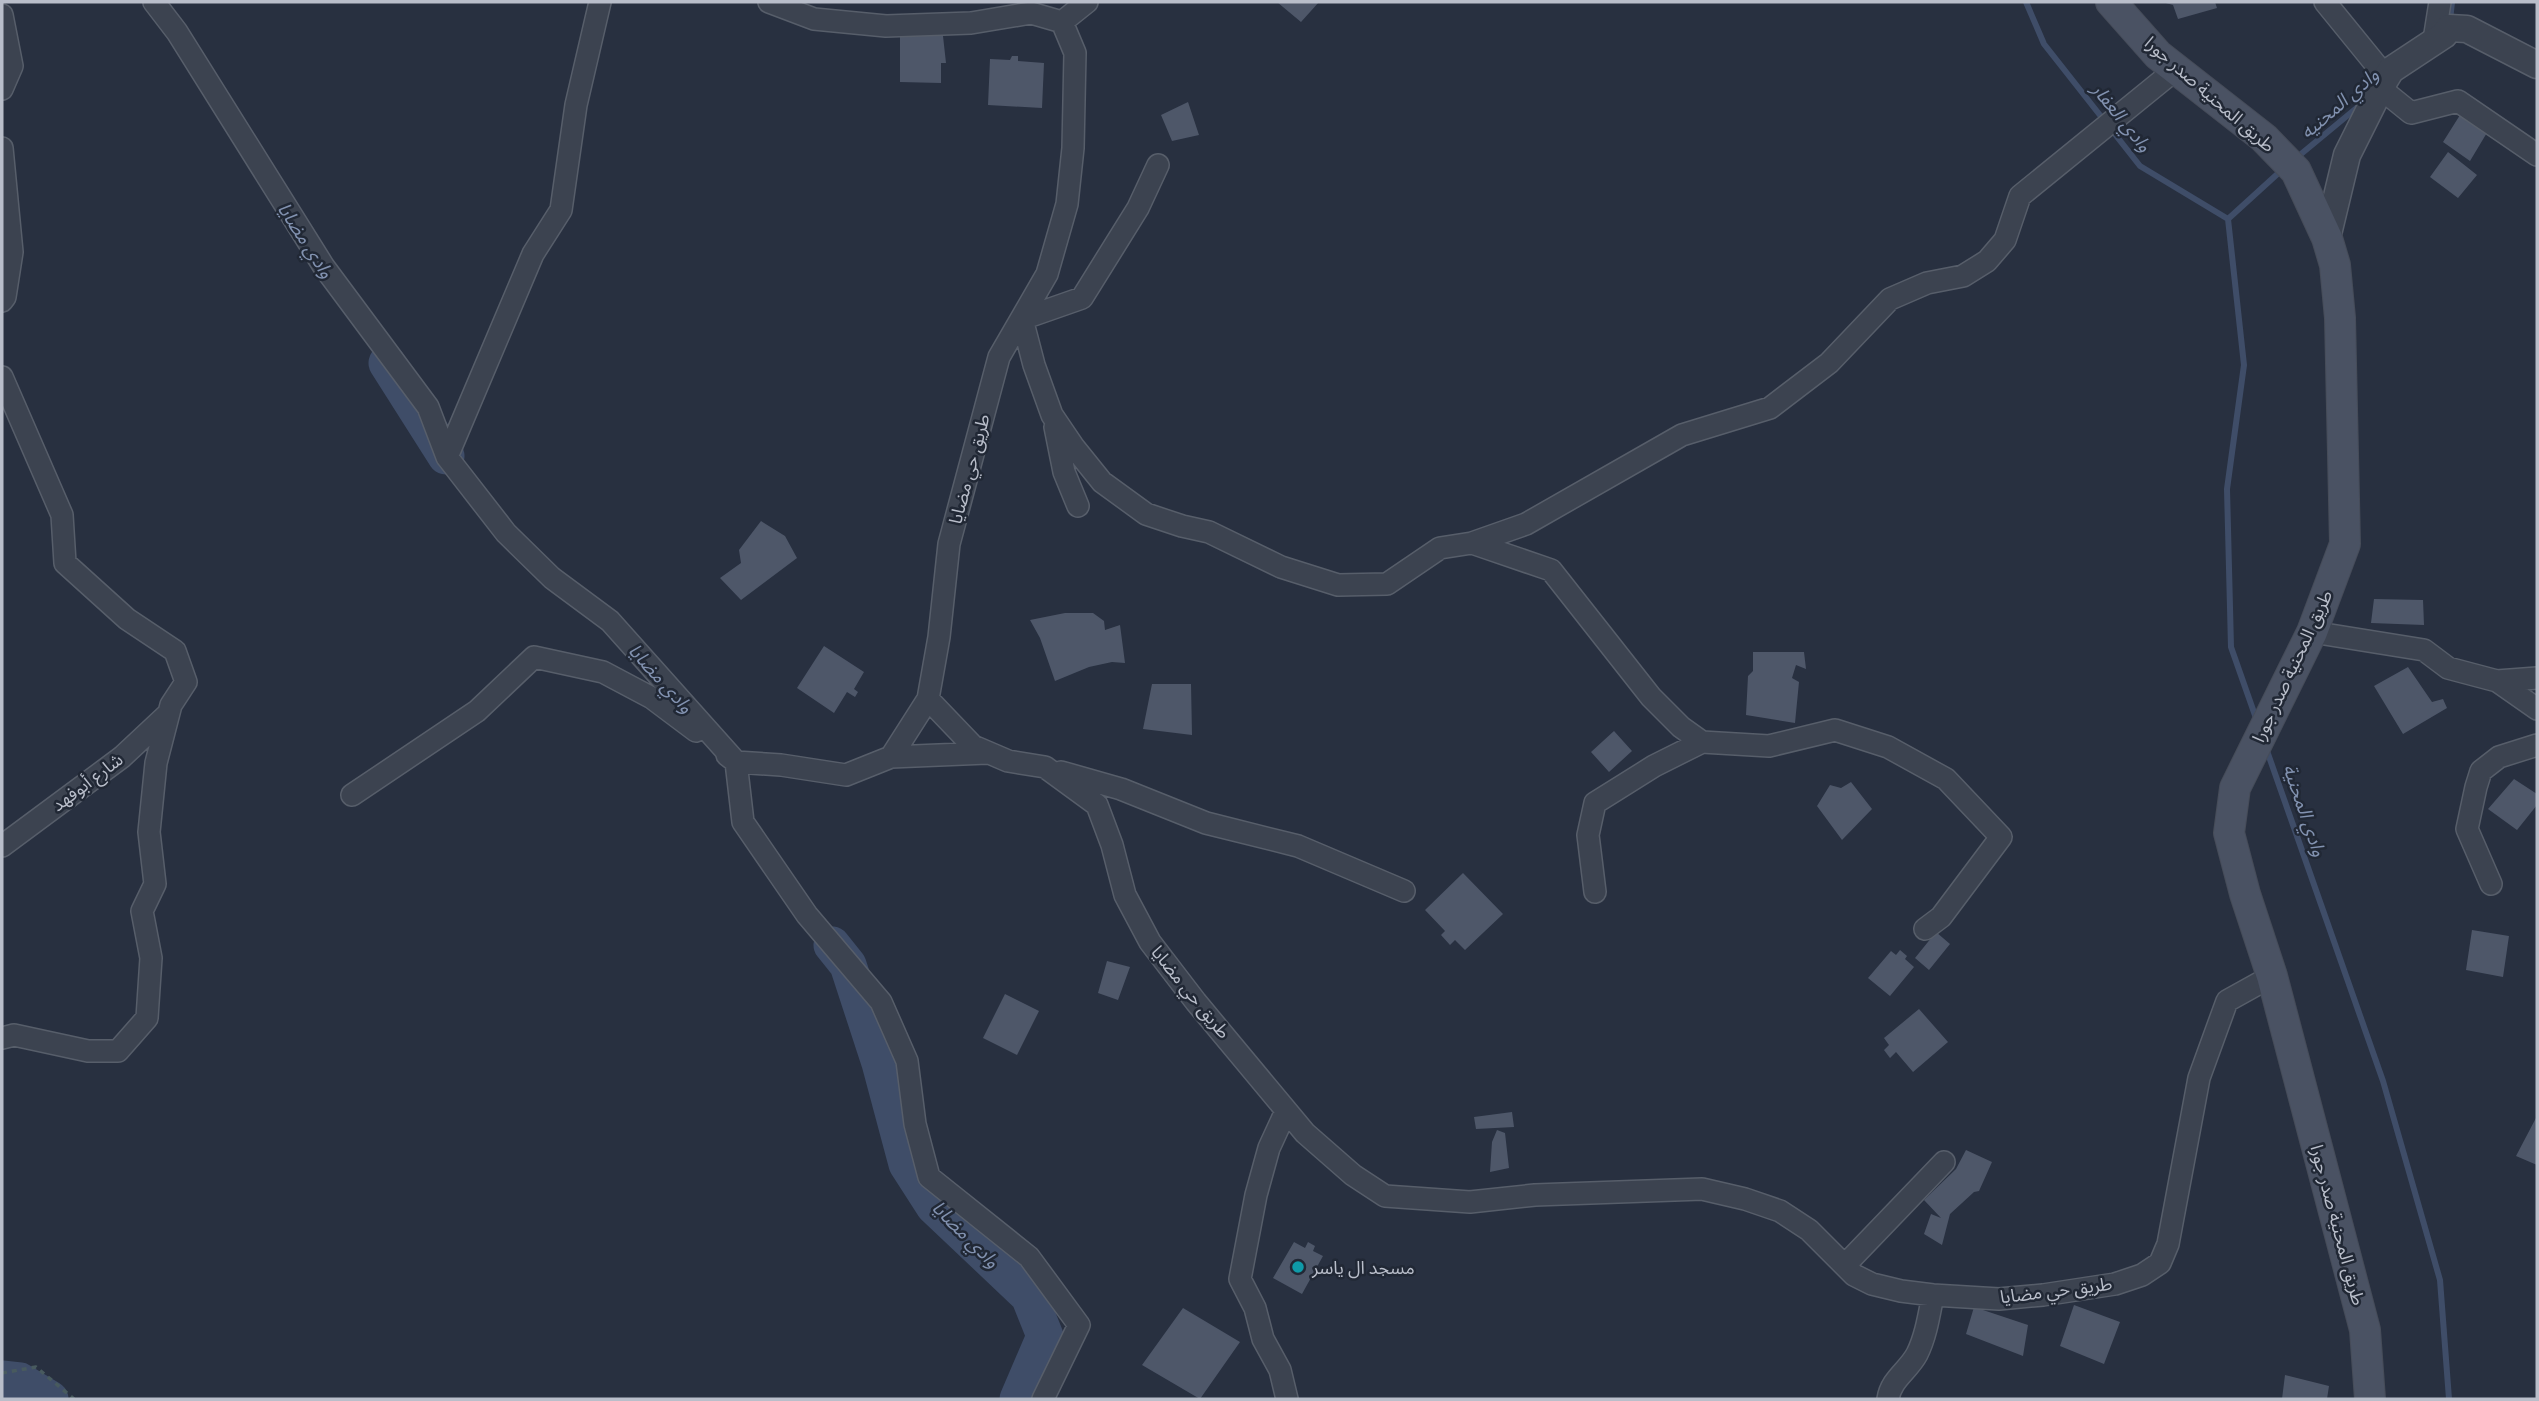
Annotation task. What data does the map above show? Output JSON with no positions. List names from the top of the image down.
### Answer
{
  "streets": {
    "main road": ["طريق المحنية صدر جورا"],
    "street": ["طريق حي مضايا", "شارع أبوفهد"]
  },
  "crossings": [
    ["طريق المحنية صدر جورا", "طريق حي مضايا"]
  ],
  "water": [
    "وادي المحنيه",
    "وادي العفار",
    "وادي مضايا",
    "وادي المحنية"
  ],
  "places": ["مسجد ال ياسر"]
}
